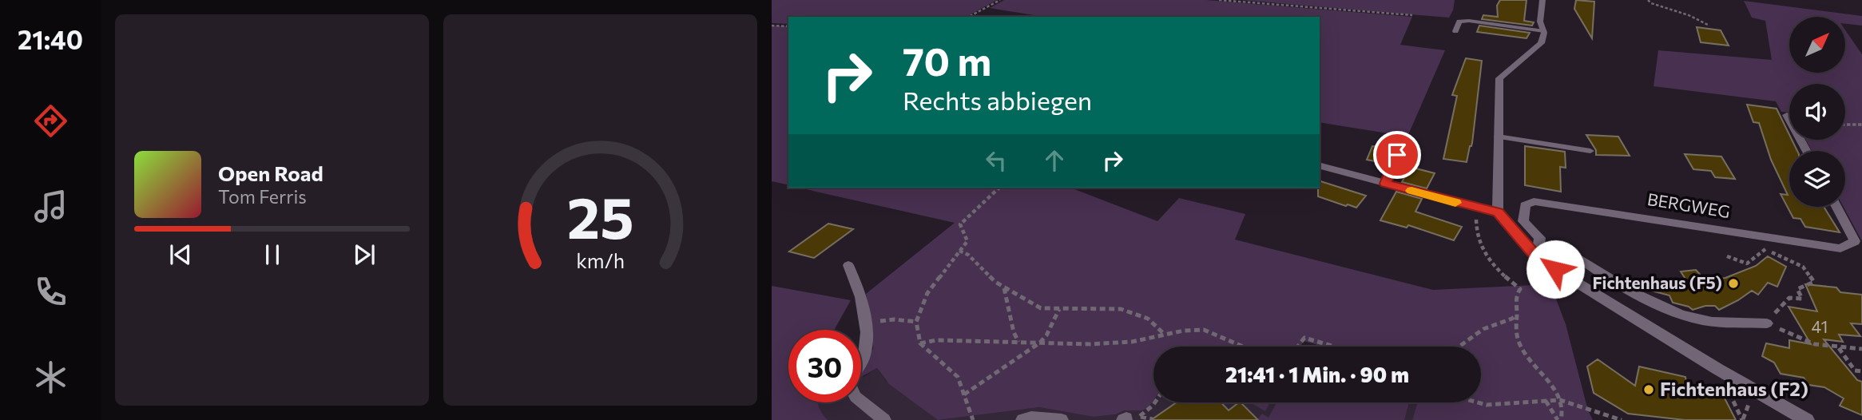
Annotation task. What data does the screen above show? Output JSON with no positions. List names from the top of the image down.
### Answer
{
  "streets": {
    "street": ["BERGWEG"]
  },
  "places": ["Fichtenhaus (F5)", "Fichtenhaus (F2)"],
  "house_numbers": ["41"],
  "north": "top right",
  "page": {
    "tabs": "21:40",
    "turn": ["70 m", "Rechts abbiegen"],
    "song": ["Open Road", "Tom Ferris"],
    "limit": "30",
    "trip": "21:41 · 1 Min. · 90 m",
    "gauge": ["25", "km/h"]
  }
}
